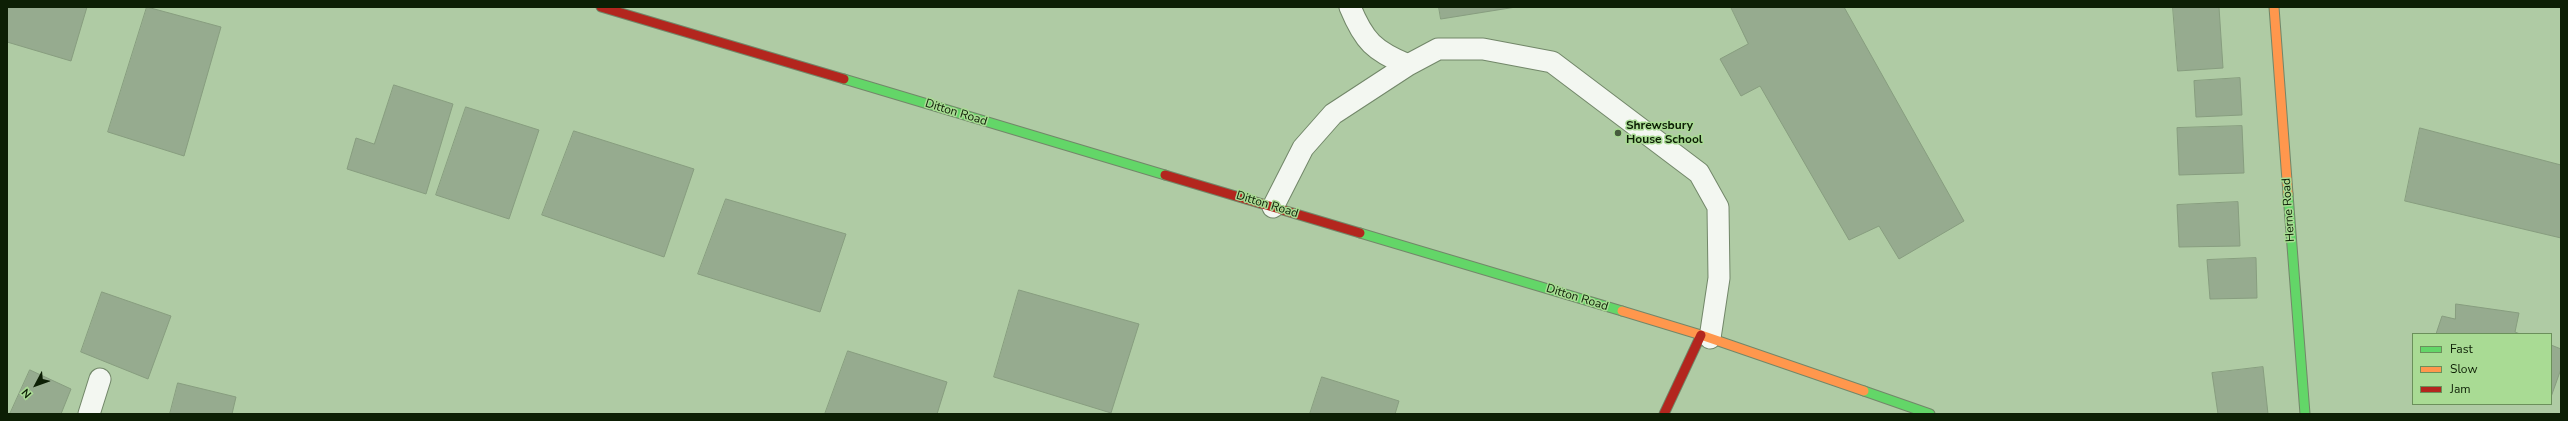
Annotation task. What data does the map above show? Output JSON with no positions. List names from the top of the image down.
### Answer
{
  "streets": {
    "street": ["Ditton Road", "Herne Road"]
  },
  "places": ["Shrewsbury House School"],
  "legend": ["Fast", "Slow", "Jam"],
  "north": "bottom left"
}
